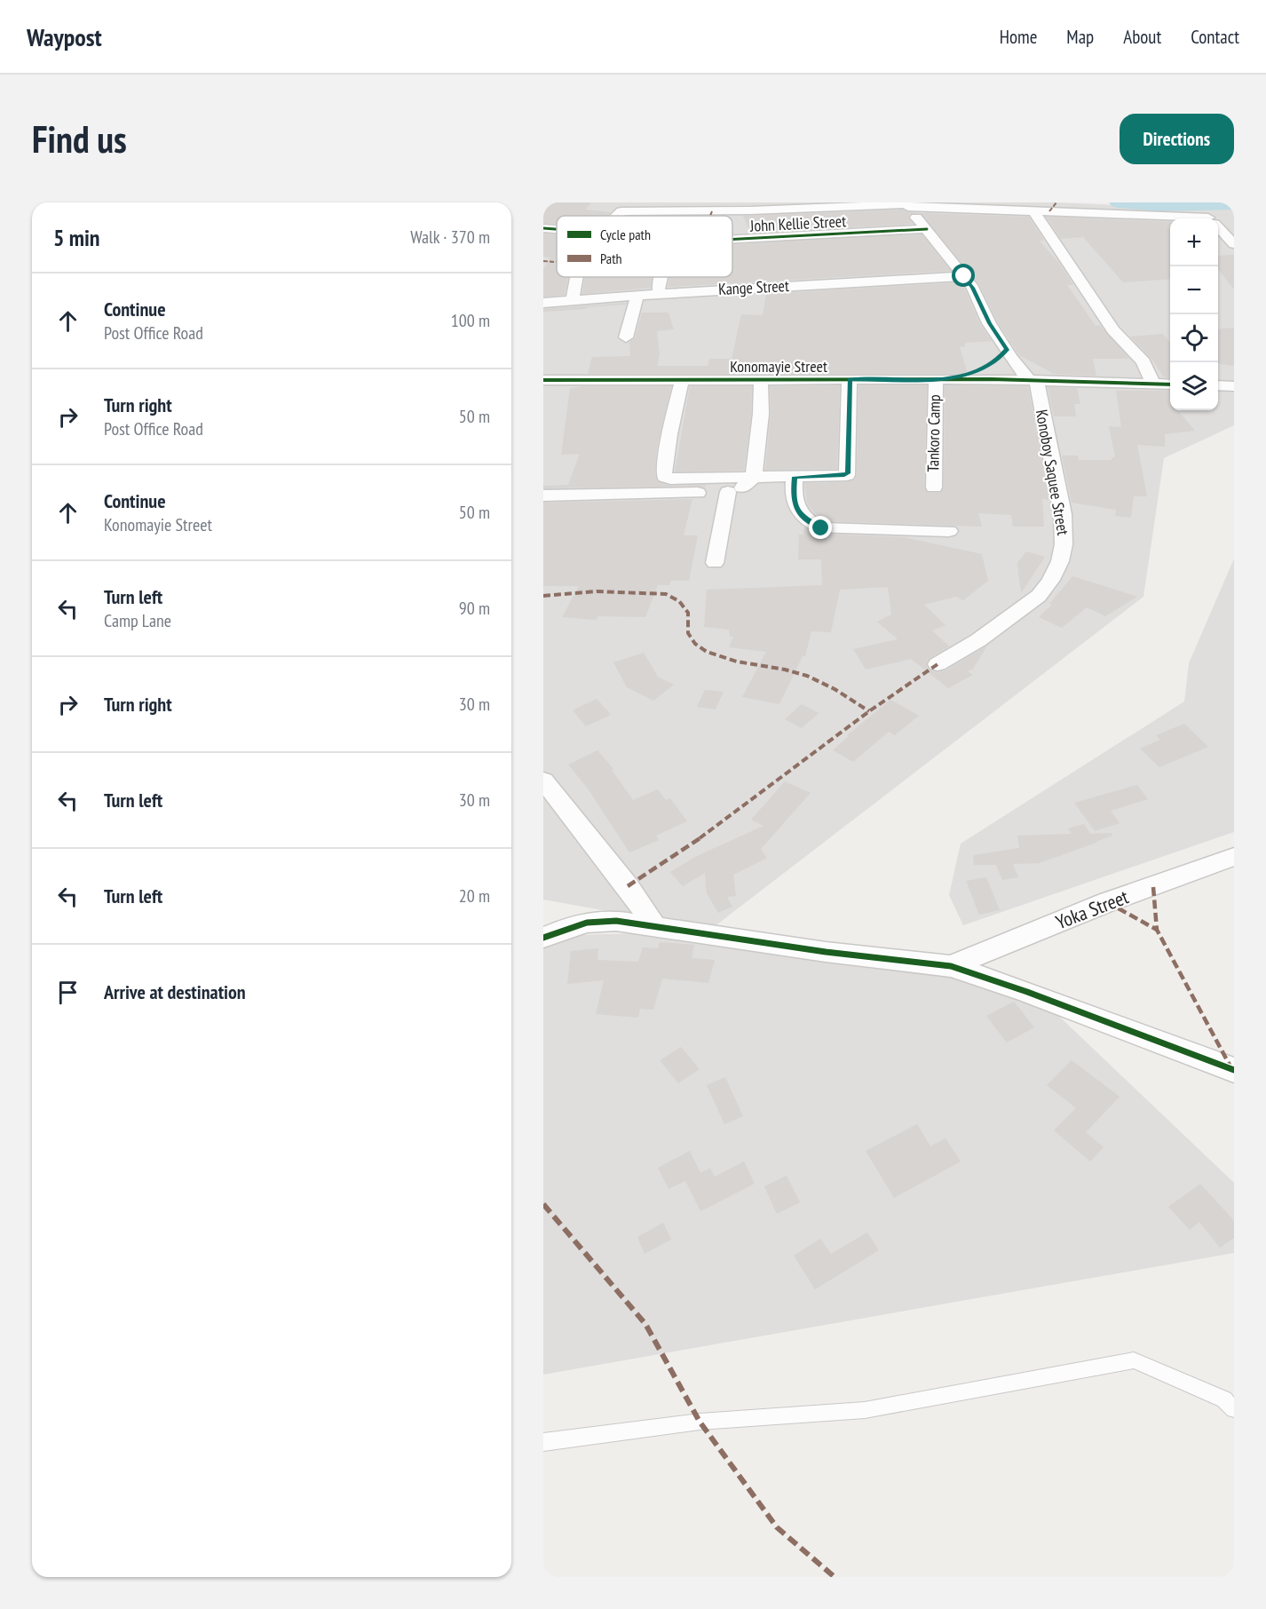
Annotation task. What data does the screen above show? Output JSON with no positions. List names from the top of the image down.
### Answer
{
  "streets": {
    "street": [
      "John Kellie Street",
      "Kange Street",
      "Konomayie Street",
      "Tankoro Camp",
      "Konoboy Saquee Street",
      "Yoka Street"
    ]
  },
  "crossings": [
    ["Konomayie Street", "Tankoro Camp"],
    ["Konomayie Street", "Konoboy Saquee Street"]
  ],
  "legend": ["Cycle path", "Path"],
  "page": {
    "header": "Waypost",
    "nav": [
      "Home",
      "Map",
      "About",
      "Contact"
    ],
    "buttons": "Directions",
    "title": "Find us",
    "heading": ["5 min", "Walk · 370 m"],
    "map_buttons": ["+", "−"],
    "list": [
      ["Continue", "Post Office Road", "100 m"],
      ["Turn right", "Post Office Road", "50 m"],
      ["Continue", "Konomayie Street", "50 m"],
      ["Turn left", "Camp Lane", "90 m"],
      ["Turn right", "30 m"],
      ["Turn left", "30 m"],
      ["Turn left", "20 m"],
      "Arrive at destination"
    ]
  }
}
